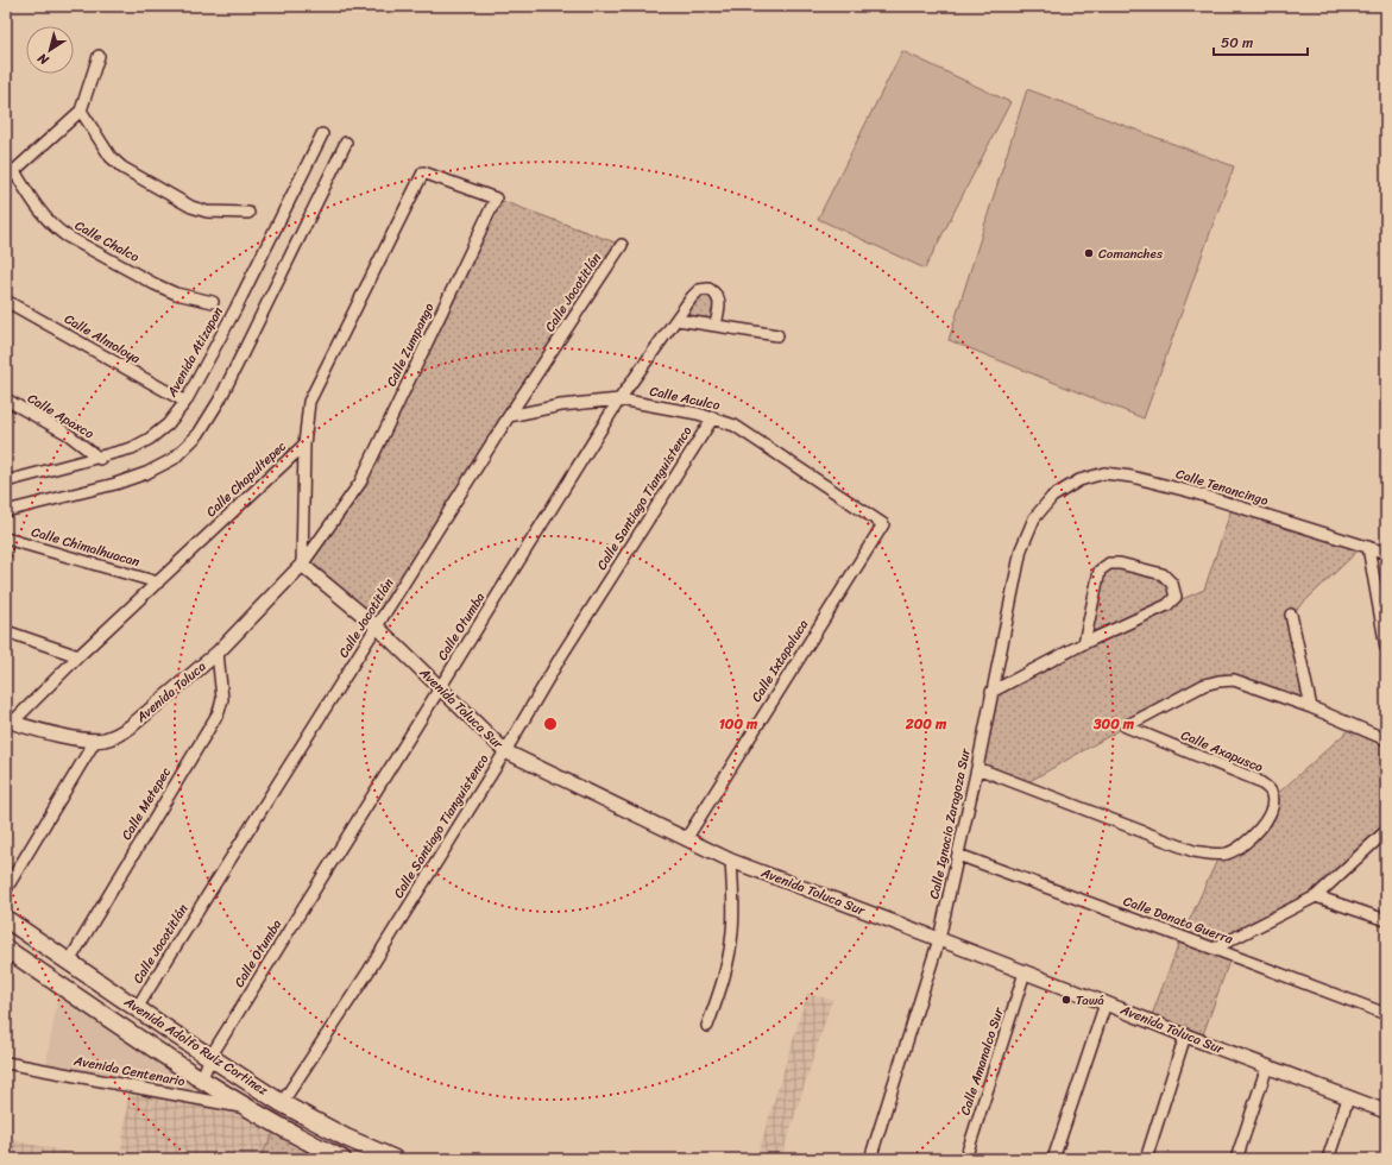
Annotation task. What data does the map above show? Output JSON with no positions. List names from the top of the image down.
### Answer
{
  "streets": {
    "main road": ["Avenida Adolfo Ruiz Cortinez"],
    "street": [
      "Calle Chalco",
      "Calle Jocotitlán",
      "Calle Almoloya",
      "Calle Zumpango",
      "Avenida Atizapan",
      "Calle Aculco",
      "Calle Apaxco",
      "Calle Chapultepec",
      "Calle Tenancingo",
      "Calle Santiago Tianguistenco",
      "Calle Chimalhuacan",
      "Calle Otumba",
      "Calle Ixtapaluca",
      "Avenida Toluca",
      "Avenida Toluca Sur",
      "Calle Axapusco",
      "Calle Metepec",
      "Calle Ignacio Zaragoza Sur",
      "Calle Donato Guerra",
      "Calle Amanalco Sur",
      "Avenida Centenario"
    ]
  },
  "crossings": [
    ["Calle Jocotitlán", "Calle Aculco"],
    ["Calle Jocotitlán", "Avenida Toluca Sur"],
    ["Calle Jocotitlán", "Avenida Adolfo Ruiz Cortinez"],
    ["Calle Almoloya", "Avenida Atizapan"],
    ["Calle Zumpango", "Calle Chapultepec"],
    ["Calle Zumpango", "Avenida Toluca"],
    ["Calle Zumpango", "Avenida Toluca Sur"],
    ["Avenida Atizapan", "Calle Apaxco"],
    ["Calle Aculco", "Calle Santiago Tianguistenco"],
    ["Calle Aculco", "Calle Otumba"],
    ["Calle Aculco", "Calle Ixtapaluca"],
    ["Calle Chapultepec", "Calle Chimalhuacan"],
    ["Calle Chapultepec", "Avenida Toluca"],
    ["Calle Tenancingo", "Calle Ignacio Zaragoza Sur"],
    ["Calle Santiago Tianguistenco", "Avenida Toluca Sur"],
    ["Calle Santiago Tianguistenco", "Avenida Adolfo Ruiz Cortinez"],
    ["Calle Otumba", "Avenida Toluca Sur"],
    ["Calle Otumba", "Avenida Adolfo Ruiz Cortinez"],
    ["Calle Ixtapaluca", "Avenida Toluca Sur"],
    ["Avenida Toluca", "Avenida Toluca Sur"],
    ["Avenida Toluca", "Calle Metepec"],
    ["Avenida Toluca Sur", "Calle Ignacio Zaragoza Sur"],
    ["Avenida Toluca Sur", "Calle Amanalco Sur"],
    ["Calle Axapusco", "Calle Ignacio Zaragoza Sur"],
    ["Calle Metepec", "Avenida Adolfo Ruiz Cortinez"],
    ["Calle Ignacio Zaragoza Sur", "Calle Donato Guerra"],
    ["Avenida Adolfo Ruiz Cortinez", "Avenida Centenario"]
  ],
  "places": ["Comanches", "Tawá"],
  "scale_bar": "50 m",
  "north": "bottom left",
  "rings": ["100 m", "200 m", "300 m"]
}
